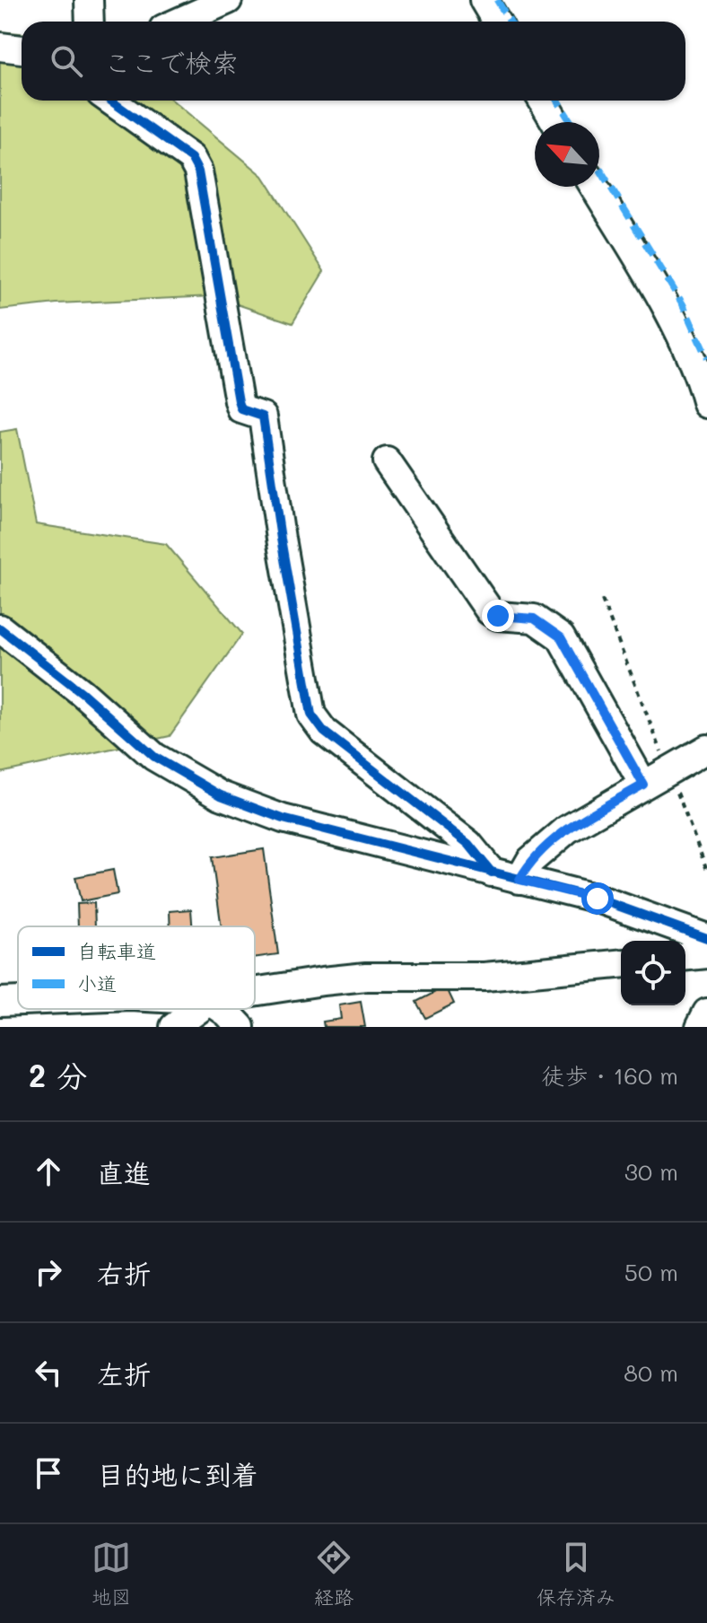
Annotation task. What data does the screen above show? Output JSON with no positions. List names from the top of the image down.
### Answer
{
  "legend": ["自転車道", "小道"],
  "north": "top left",
  "page": {
    "search": "ここで検索",
    "heading": ["2 分", "徒歩 · 160 m"],
    "list": [
      ["直進", "30 m"],
      ["右折", "50 m"],
      ["左折", "80 m"],
      "目的地に到着"
    ],
    "nav": ["地図", "経路", "保存済み"]
  }
}
